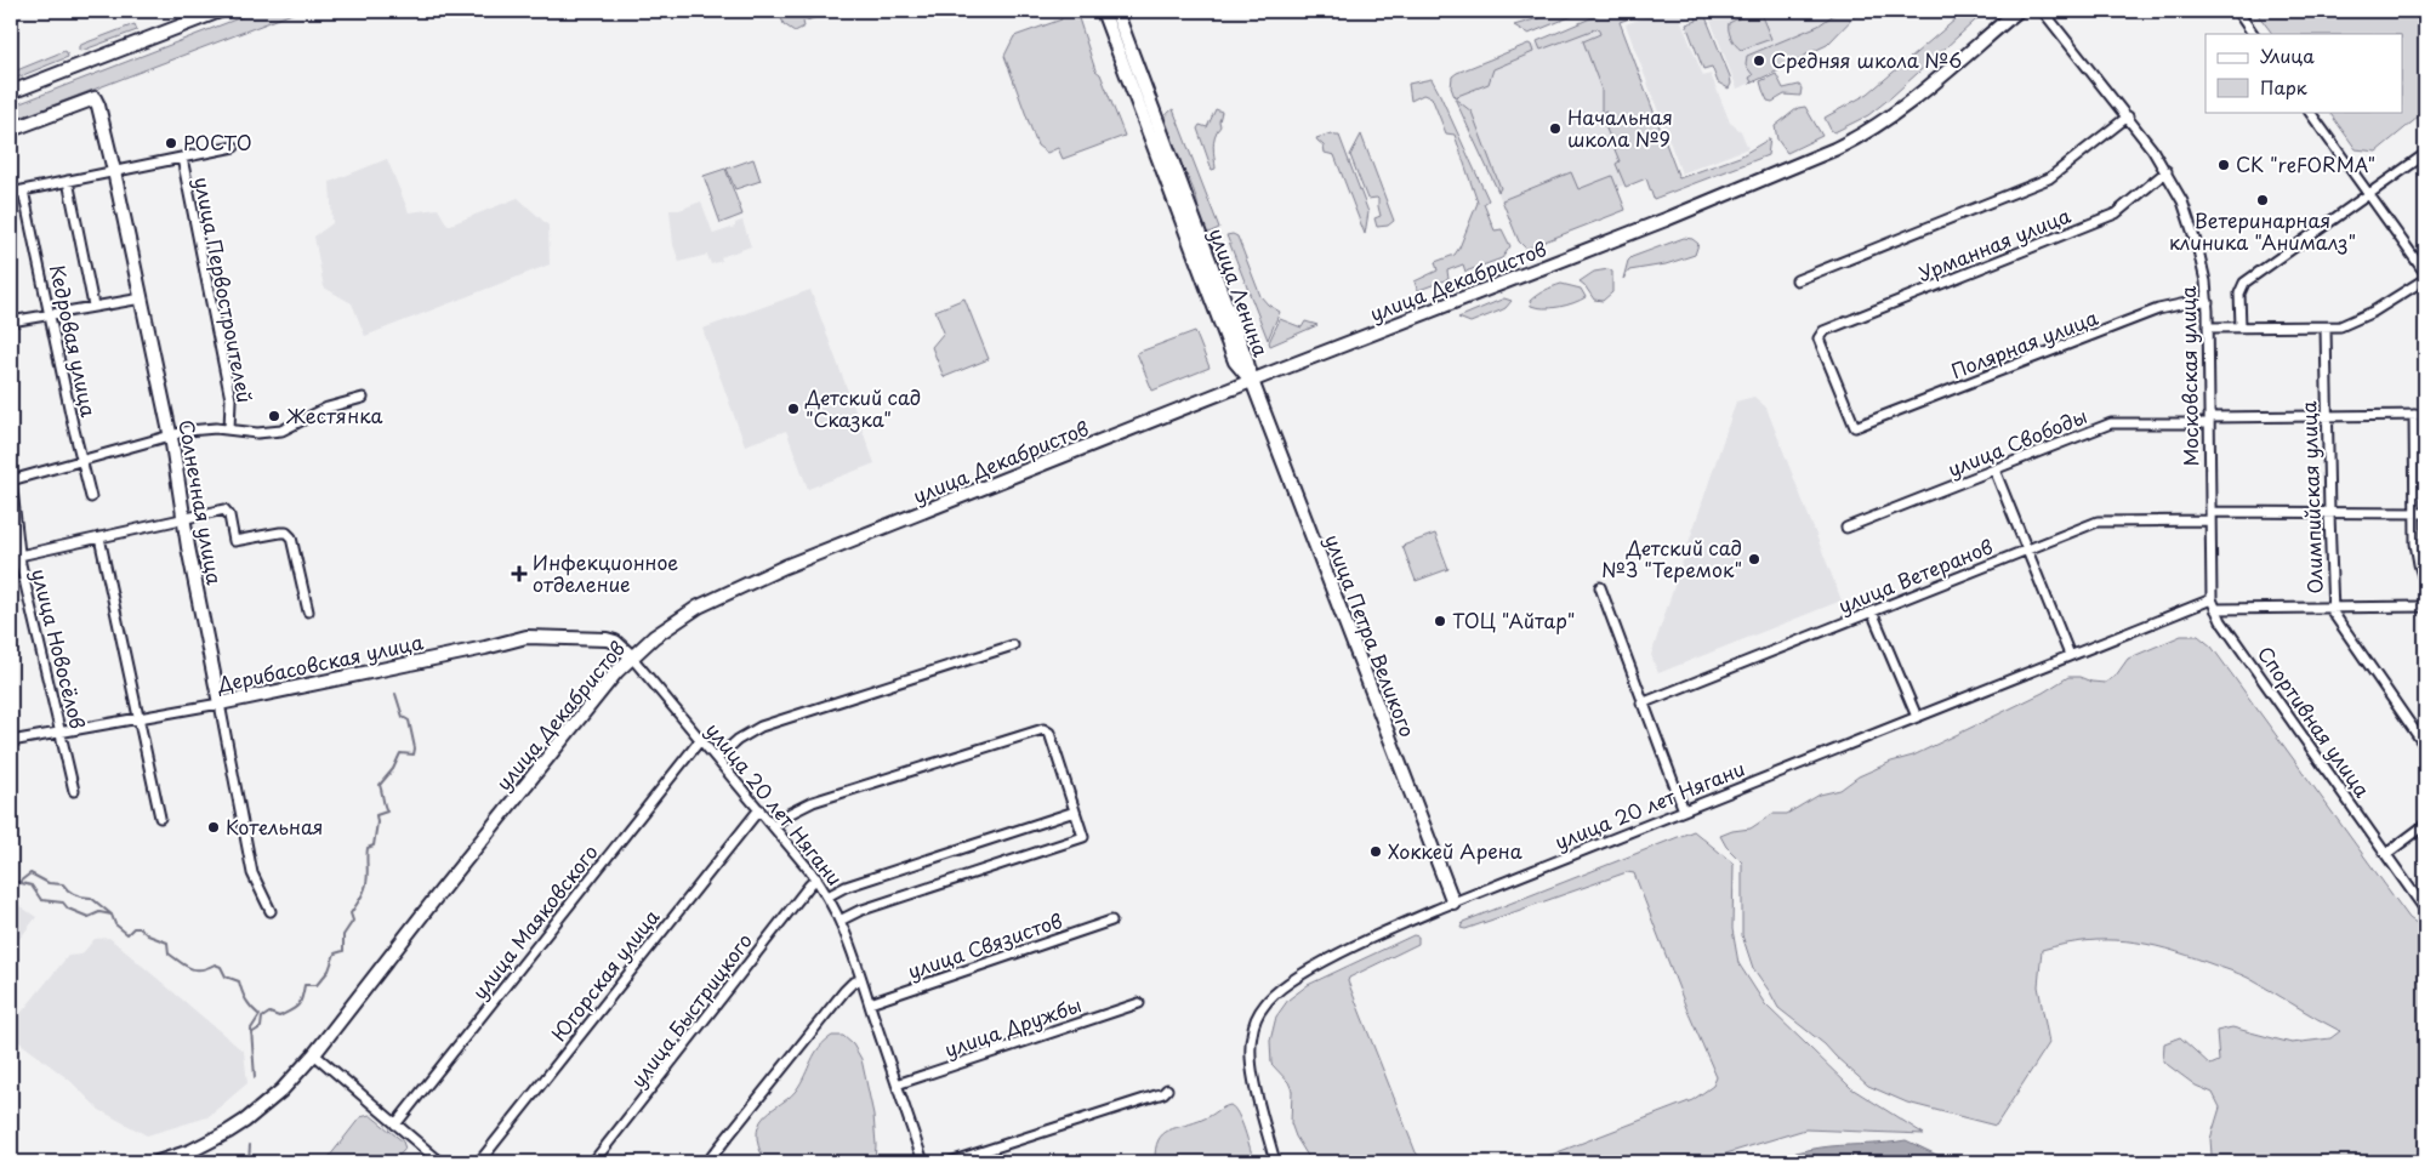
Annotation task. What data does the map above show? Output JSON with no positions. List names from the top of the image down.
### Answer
{
  "streets": {
    "main road": [
      "улица Декабристов",
      "улица Ленина",
      "Солнечная улица",
      "улица Петра Великого",
      "Дерибасовская улица"
    ],
    "street": [
      "Урманная улица",
      "улица Первостроителей",
      "Кедровая улица",
      "Полярная улица",
      "Московская улица",
      "улица Свободы",
      "Олимпийская улица",
      "улица Ветеранов",
      "улица Новосёлов",
      "Спортивная улица",
      "улица 20 лет Нягани",
      "улица Маяковского",
      "улица Связистов",
      "Югорская улица",
      "улица Быстрицкого",
      "улица Дружбы"
    ]
  },
  "crossings": [
    ["Урманная улица", "Полярная улица"],
    ["Урманная улица", "Московская улица"],
    ["улица Декабристов", "улица Ленина"],
    ["улица Декабристов", "улица Петра Великого"],
    ["улица Декабристов", "Дерибасовская улица"],
    ["улица Декабристов", "улица 20 лет Нягани"],
    ["улица Ленина", "улица Петра Великого"],
    ["Полярная улица", "Московская улица"],
    ["Московская улица", "улица Свободы"],
    ["Московская улица", "улица Ветеранов"],
    ["Московская улица", "Спортивная улица"],
    ["Московская улица", "улица 20 лет Нягани"],
    ["улица Свободы", "Олимпийская улица"],
    ["Олимпийская улица", "улица Ветеранов"],
    ["Солнечная улица", "Дерибасовская улица"],
    ["улица Петра Великого", "улица 20 лет Нягани"],
    ["улица Новосёлов", "Дерибасовская улица"],
    ["Дерибасовская улица", "улица 20 лет Нягани"],
    ["улица 20 лет Нягани", "улица Маяковского"],
    ["улица 20 лет Нягани", "улица Связистов"],
    ["улица 20 лет Нягани", "Югорская улица"],
    ["улица 20 лет Нягани", "улица Быстрицкого"],
    ["улица 20 лет Нягани", "улица Дружбы"]
  ],
  "places": {
    "other": [
      "Средняя школа №6",
      "Начальная школа №9",
      "РОСТО",
      "СК \"reFORMA\"",
      "Ветеринарная клиника \"Анималз\"",
      "Детский сад \"Сказка\"",
      "Жестянка",
      "Детский сад №3 \"Теремок\"",
      "ТОЦ \"Айтар\"",
      "Котельная",
      "Хоккей Арена"
    ],
    "health": ["Инфекционное отделение"]
  },
  "legend": ["Улица", "Парк"]
}
